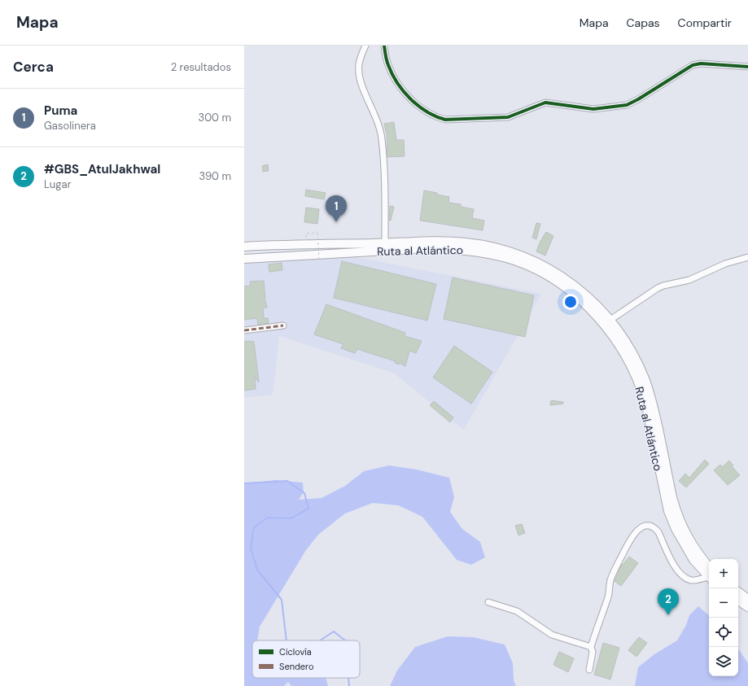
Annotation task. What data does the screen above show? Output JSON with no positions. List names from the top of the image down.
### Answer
{
  "streets": {
    "highway": ["Ruta al Atlántico"]
  },
  "legend": ["Ciclovía", "Sendero"],
  "page": {
    "header": "Mapa",
    "nav": ["Mapa", "Capas", "Compartir"],
    "heading": ["Cerca", "2 resultados"],
    "list": [
      {
        "mark": "1",
        "name": "Puma",
        "note": "Gasolinera",
        "value": "300 m"
      },
      {
        "mark": "2",
        "name": "#GBS_AtulJakhwal",
        "note": "Lugar",
        "value": "390 m"
      }
    ],
    "pins": ["1", "2"],
    "map_buttons": ["+", "−"]
  }
}
